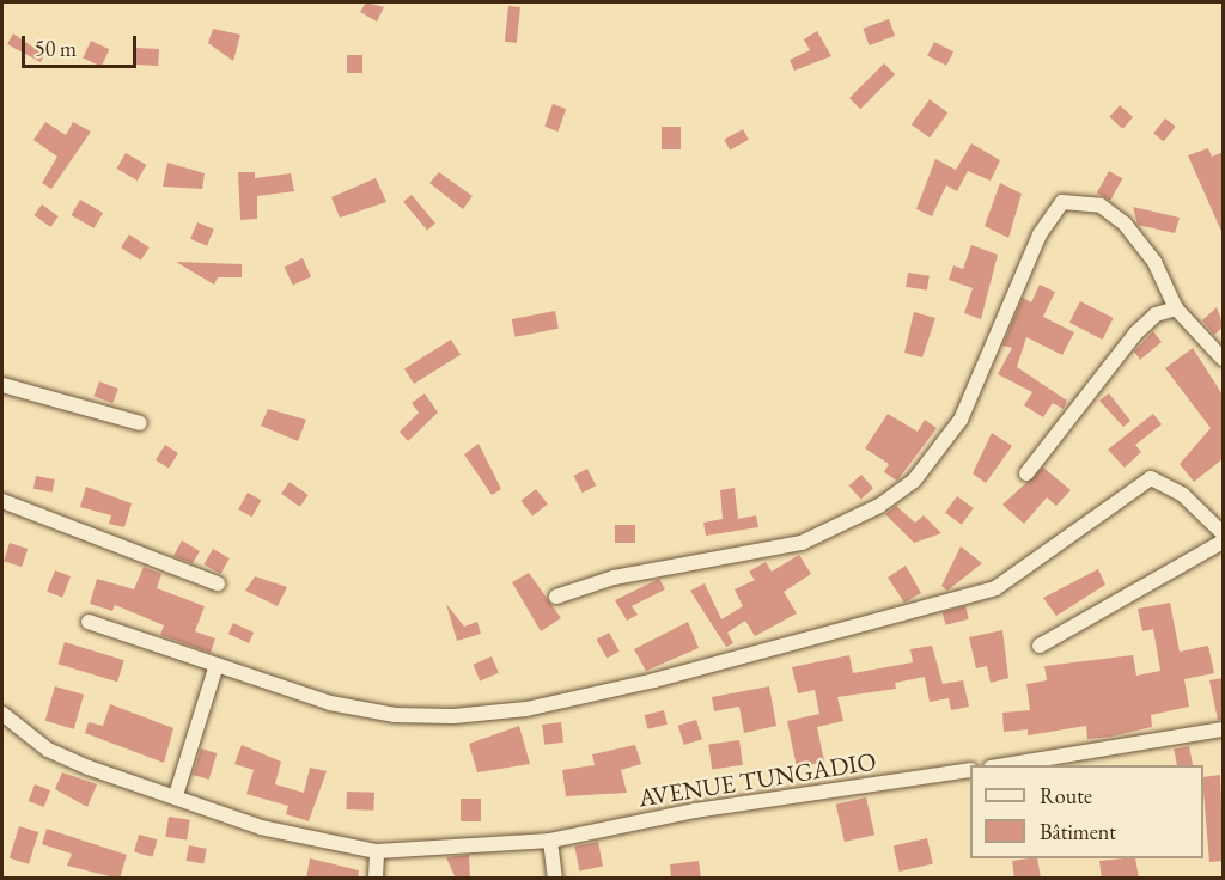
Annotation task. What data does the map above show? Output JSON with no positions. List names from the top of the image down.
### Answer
{
  "streets": {
    "street": ["AVENUE TUNGADIO"]
  },
  "legend": ["Route", "Bâtiment"],
  "scale_bar": "50 m"
}
